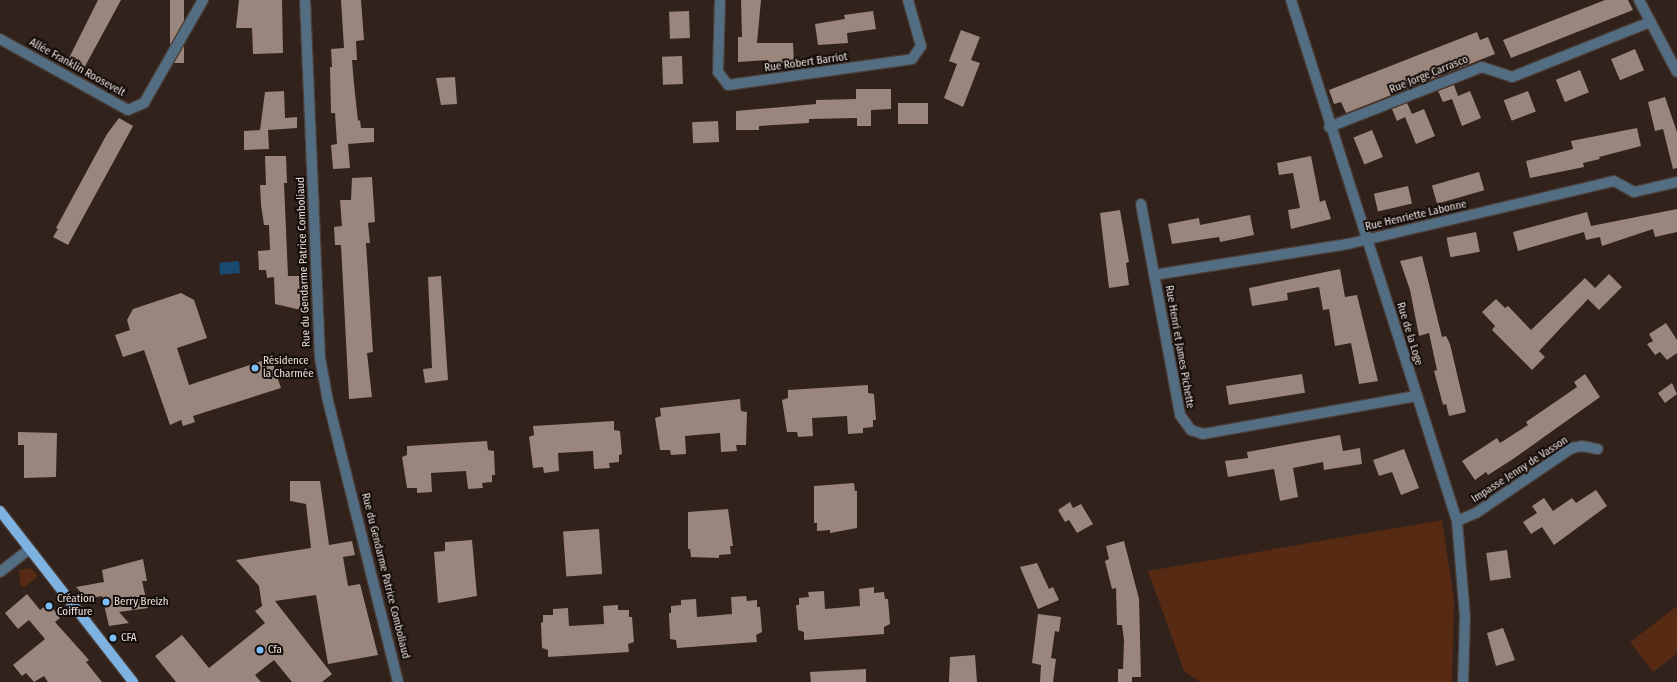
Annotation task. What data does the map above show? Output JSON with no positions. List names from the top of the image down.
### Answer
{
  "streets": {
    "street": [
      "Rue Robert Barriot",
      "Allée Franklin Roosevelt",
      "Rue Jorge Carrasco",
      "Rue Henriette Labonne",
      "Rue du Gendarme Patrice Comboliaud",
      "Rue de la Loge",
      "Rue Henri et James Pichette",
      "Impasse Jenny de Vasson"
    ]
  },
  "crossings": [
    ["Rue Jorge Carrasco", "Rue de la Loge"],
    ["Rue Henriette Labonne", "Rue de la Loge"],
    ["Rue Henriette Labonne", "Rue Henri et James Pichette"],
    ["Rue de la Loge", "Rue Henri et James Pichette"],
    ["Rue de la Loge", "Impasse Jenny de Vasson"]
  ],
  "places": [
    "Résidence la Charmée",
    "Berry Breizh",
    "Création Coiffure",
    "CFA",
    "Cfa"
  ]
}
